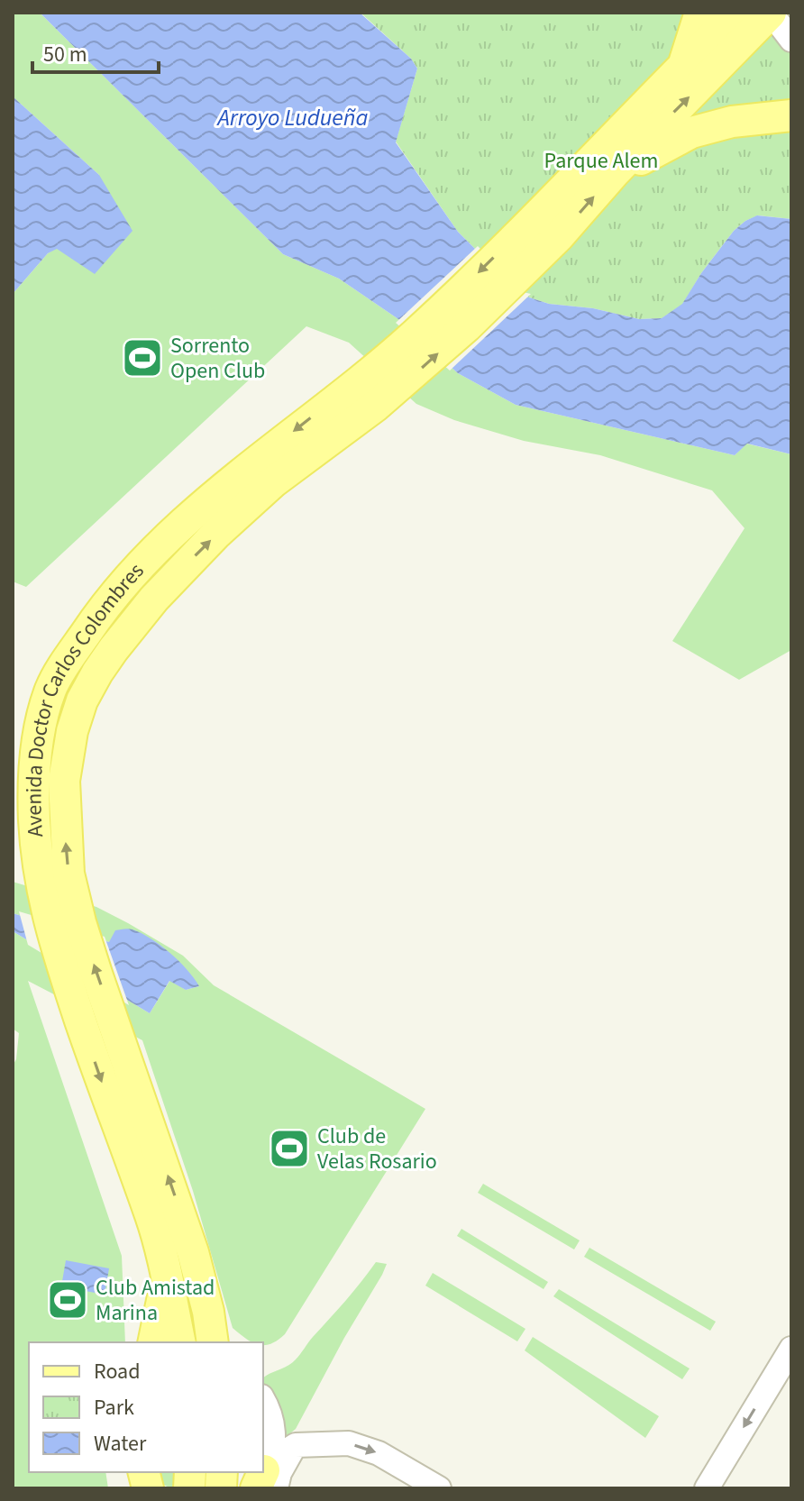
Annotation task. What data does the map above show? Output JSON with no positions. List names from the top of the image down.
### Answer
{
  "streets": {
    "main road": ["Avenida Doctor Carlos Colombres"]
  },
  "water": ["Arroyo Ludueña"],
  "parks": ["Parque Alem"],
  "places": {
    "sports": ["Sorrento Open Club", "Club de Velas Rosario", "Club Amistad Marina"]
  },
  "legend": ["Road", "Park", "Water"],
  "scale_bar": "50 m"
}
